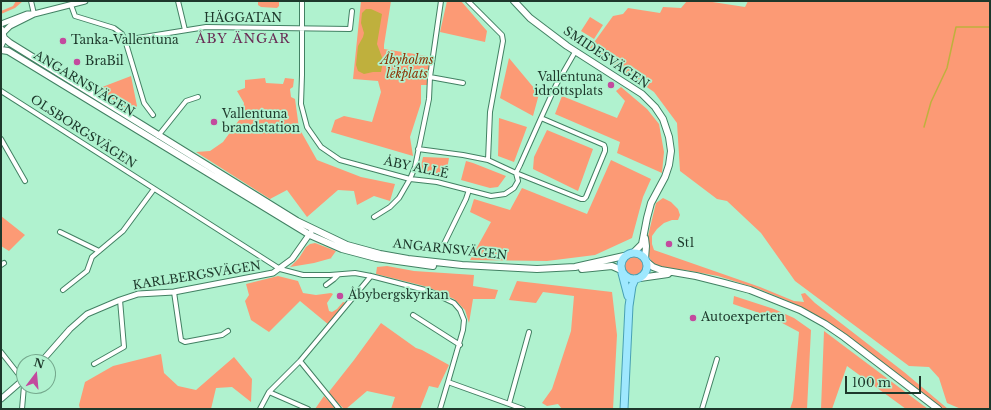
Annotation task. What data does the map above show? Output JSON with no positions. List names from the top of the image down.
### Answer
{
  "streets": {
    "main road": ["SMIDESVÄGEN", "ANGARNSVÄGEN"],
    "street": [
      "HÄGGATAN",
      "OLSBORGSVÄGEN",
      "ÅBY ALLÉ",
      "KARLBERGSVÄGEN"
    ]
  },
  "crossings": [
    ["HÄGGATAN", "ÅBY ALLÉ"],
    ["SMIDESVÄGEN", "ANGARNSVÄGEN"],
    ["ANGARNSVÄGEN", "KARLBERGSVÄGEN"],
    ["OLSBORGSVÄGEN", "KARLBERGSVÄGEN"]
  ],
  "districts": ["ÅBY ÄNGAR"],
  "parks": ["Åbyholms lekplats"],
  "places": [
    "Tanka-Vallentuna",
    "BraBil",
    "Vallentuna idrottsplats",
    "Vallentuna brandstation",
    "St1",
    "Åbybergskyrkan",
    "Autoexperten"
  ],
  "scale_bar": "100 m",
  "north": "top"
}
